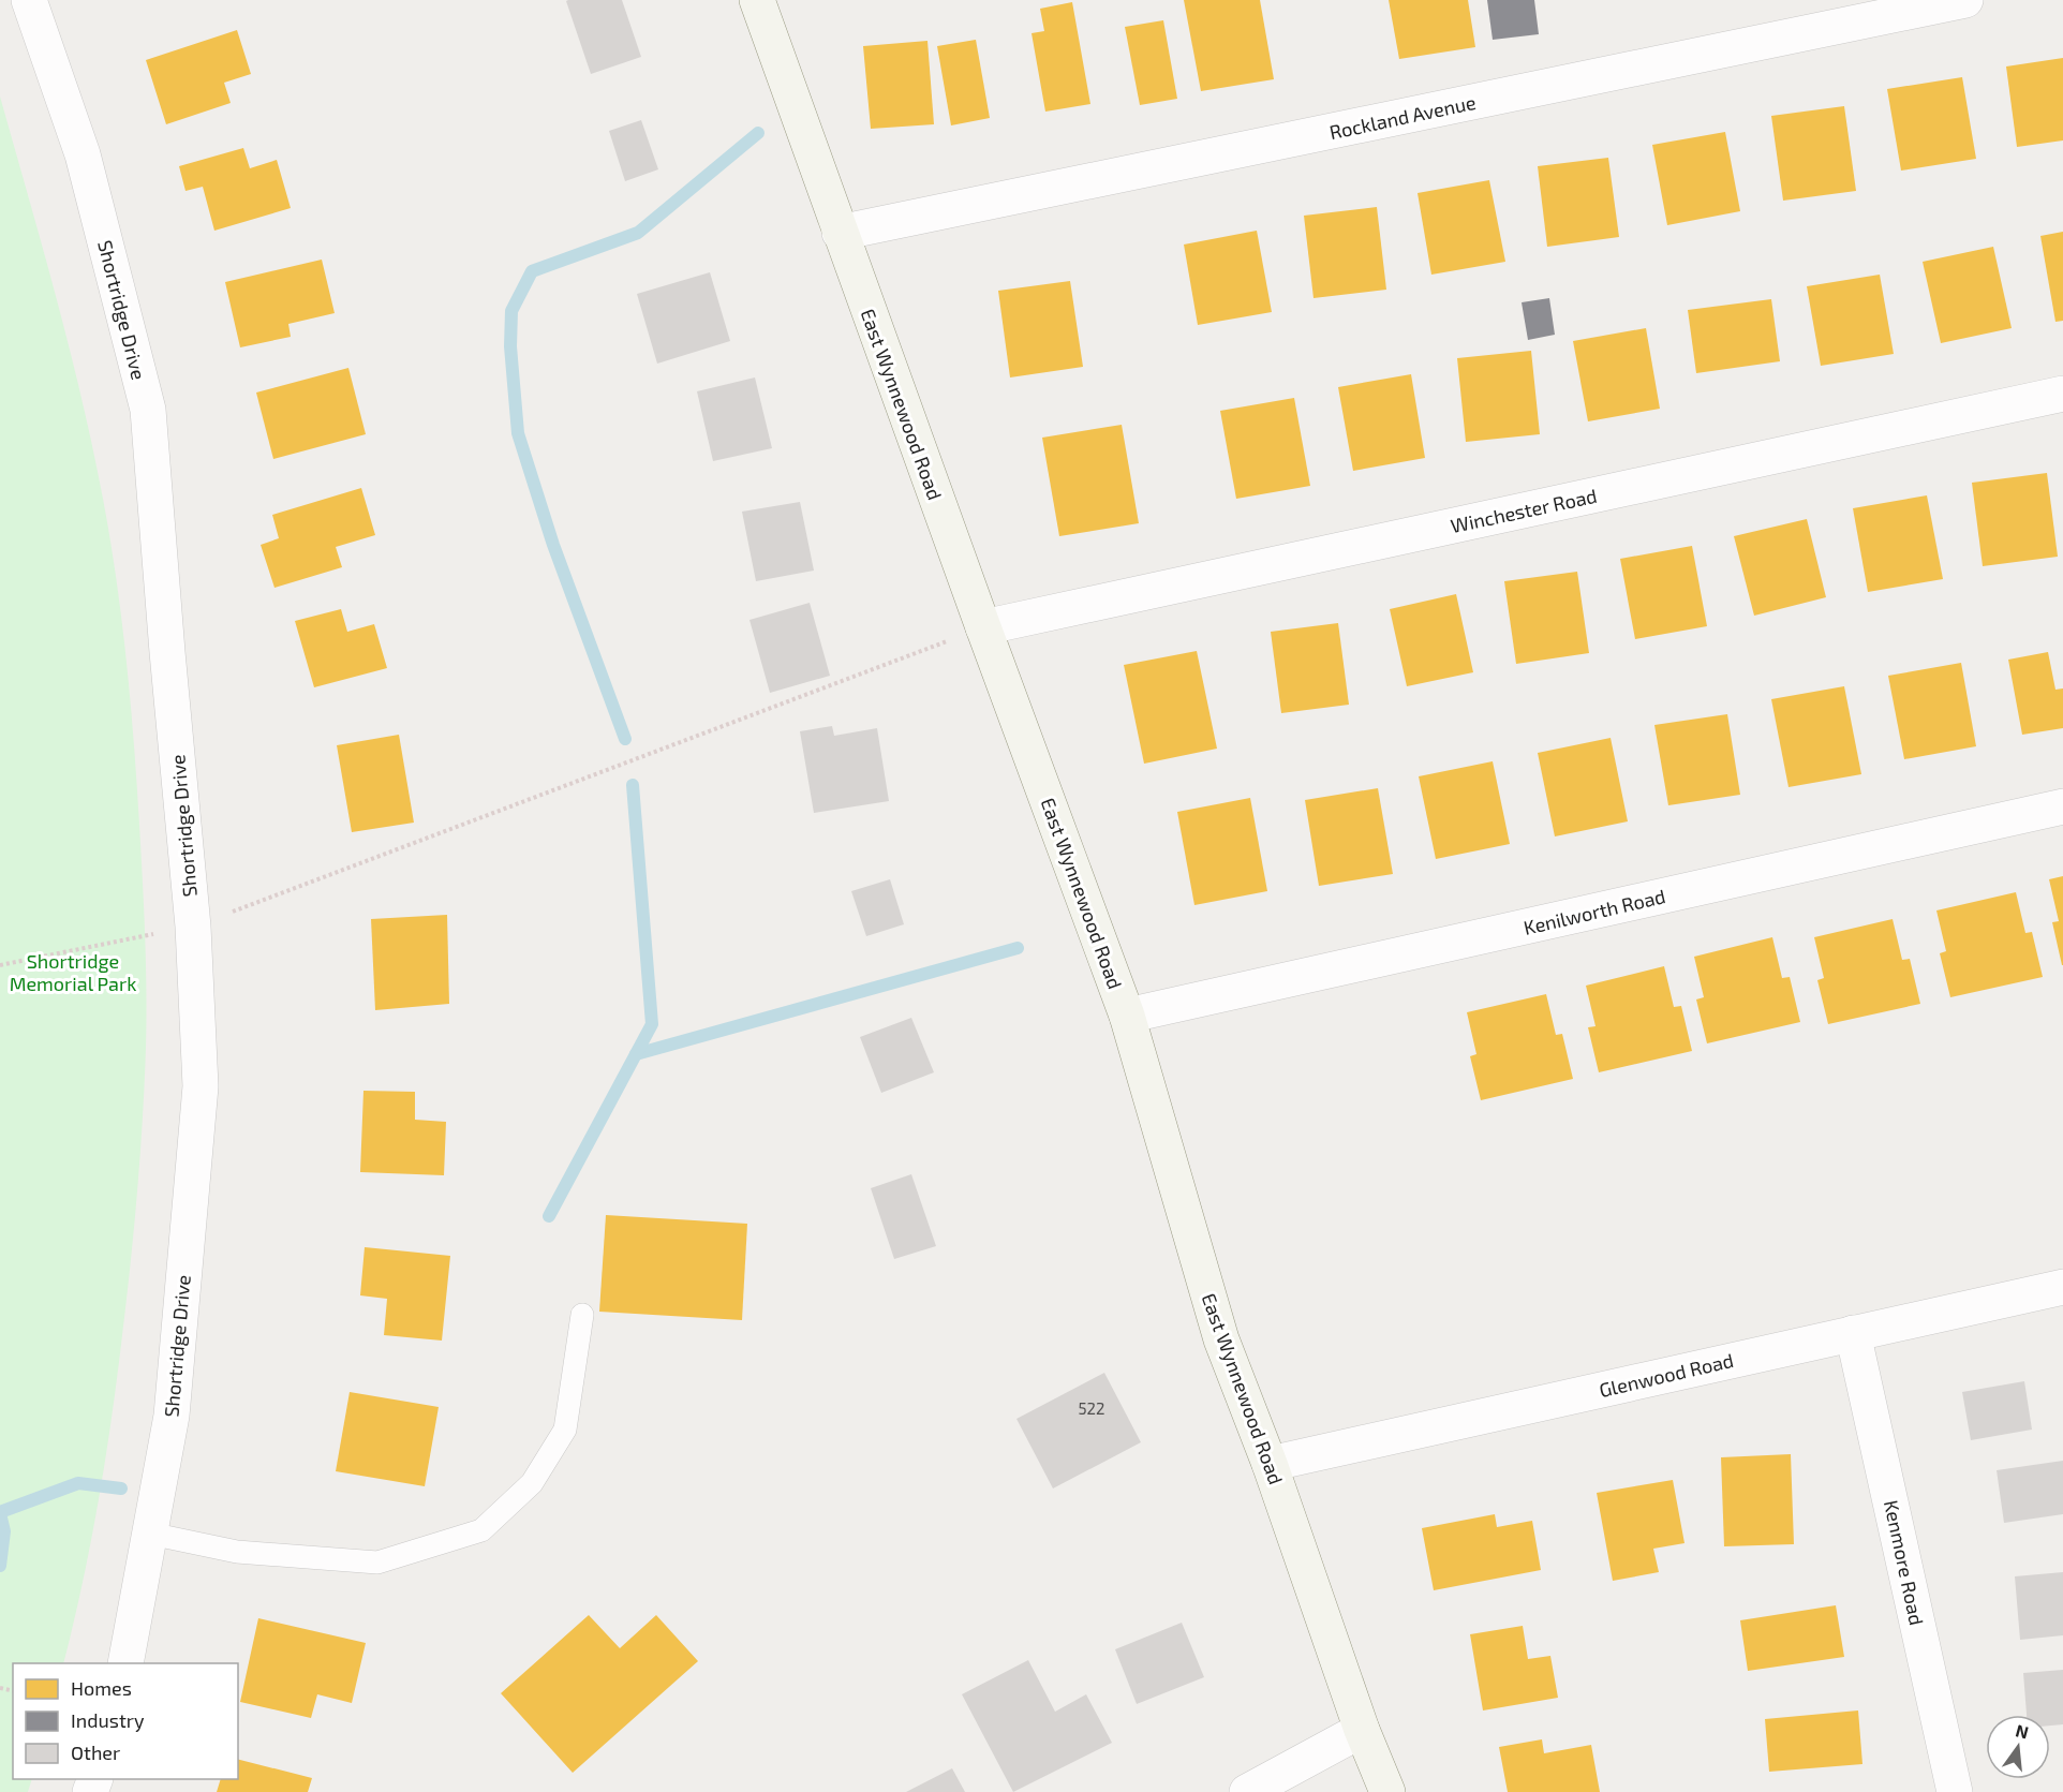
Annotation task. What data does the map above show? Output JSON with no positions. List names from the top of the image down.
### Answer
{
  "streets": {
    "street": [
      "Rockland Avenue",
      "Shortridge Drive",
      "East Wynnewood Road",
      "Winchester Road",
      "Kenilworth Road",
      "Glenwood Road",
      "Kenmore Road"
    ]
  },
  "crossings": [
    ["Rockland Avenue", "East Wynnewood Road"],
    ["East Wynnewood Road", "Winchester Road"],
    ["East Wynnewood Road", "Kenilworth Road"],
    ["East Wynnewood Road", "Glenwood Road"],
    ["Glenwood Road", "Kenmore Road"]
  ],
  "parks": ["Shortridge Memorial Park"],
  "house_numbers": ["522"],
  "legend": ["Homes", "Industry", "Other"],
  "north": "top"
}
